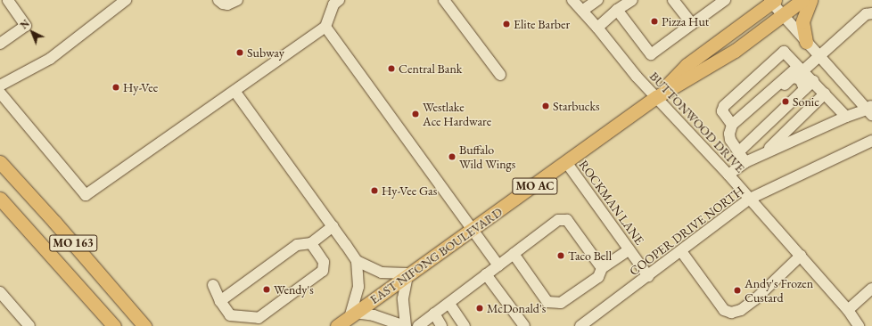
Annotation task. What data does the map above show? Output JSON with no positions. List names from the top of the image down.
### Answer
{
  "streets": {
    "main road": ["MO AC", "MO 163", "EAST NIFONG BOULEVARD"],
    "street": ["BUTTONWOOD DRIVE", "ROCKMAN LANE", "COOPER DRIVE NORTH"]
  },
  "crossings": [
    ["BUTTONWOOD DRIVE", "COOPER DRIVE NORTH"],
    ["BUTTONWOOD DRIVE", "EAST NIFONG BOULEVARD"],
    ["ROCKMAN LANE", "COOPER DRIVE NORTH"],
    ["ROCKMAN LANE", "EAST NIFONG BOULEVARD"]
  ],
  "places": [
    "Pizza Hut",
    "Elite Barber",
    "Subway",
    "Central Bank",
    "Hy-Vee",
    "Sonic",
    "Starbucks",
    "Westlake Ace Hardware",
    "Buffalo Wild Wings",
    "Hy-Vee Gas",
    "Taco Bell",
    "Wendy's",
    "Andy's Frozen Custard",
    "McDonald's"
  ],
  "north": "top left"
}
